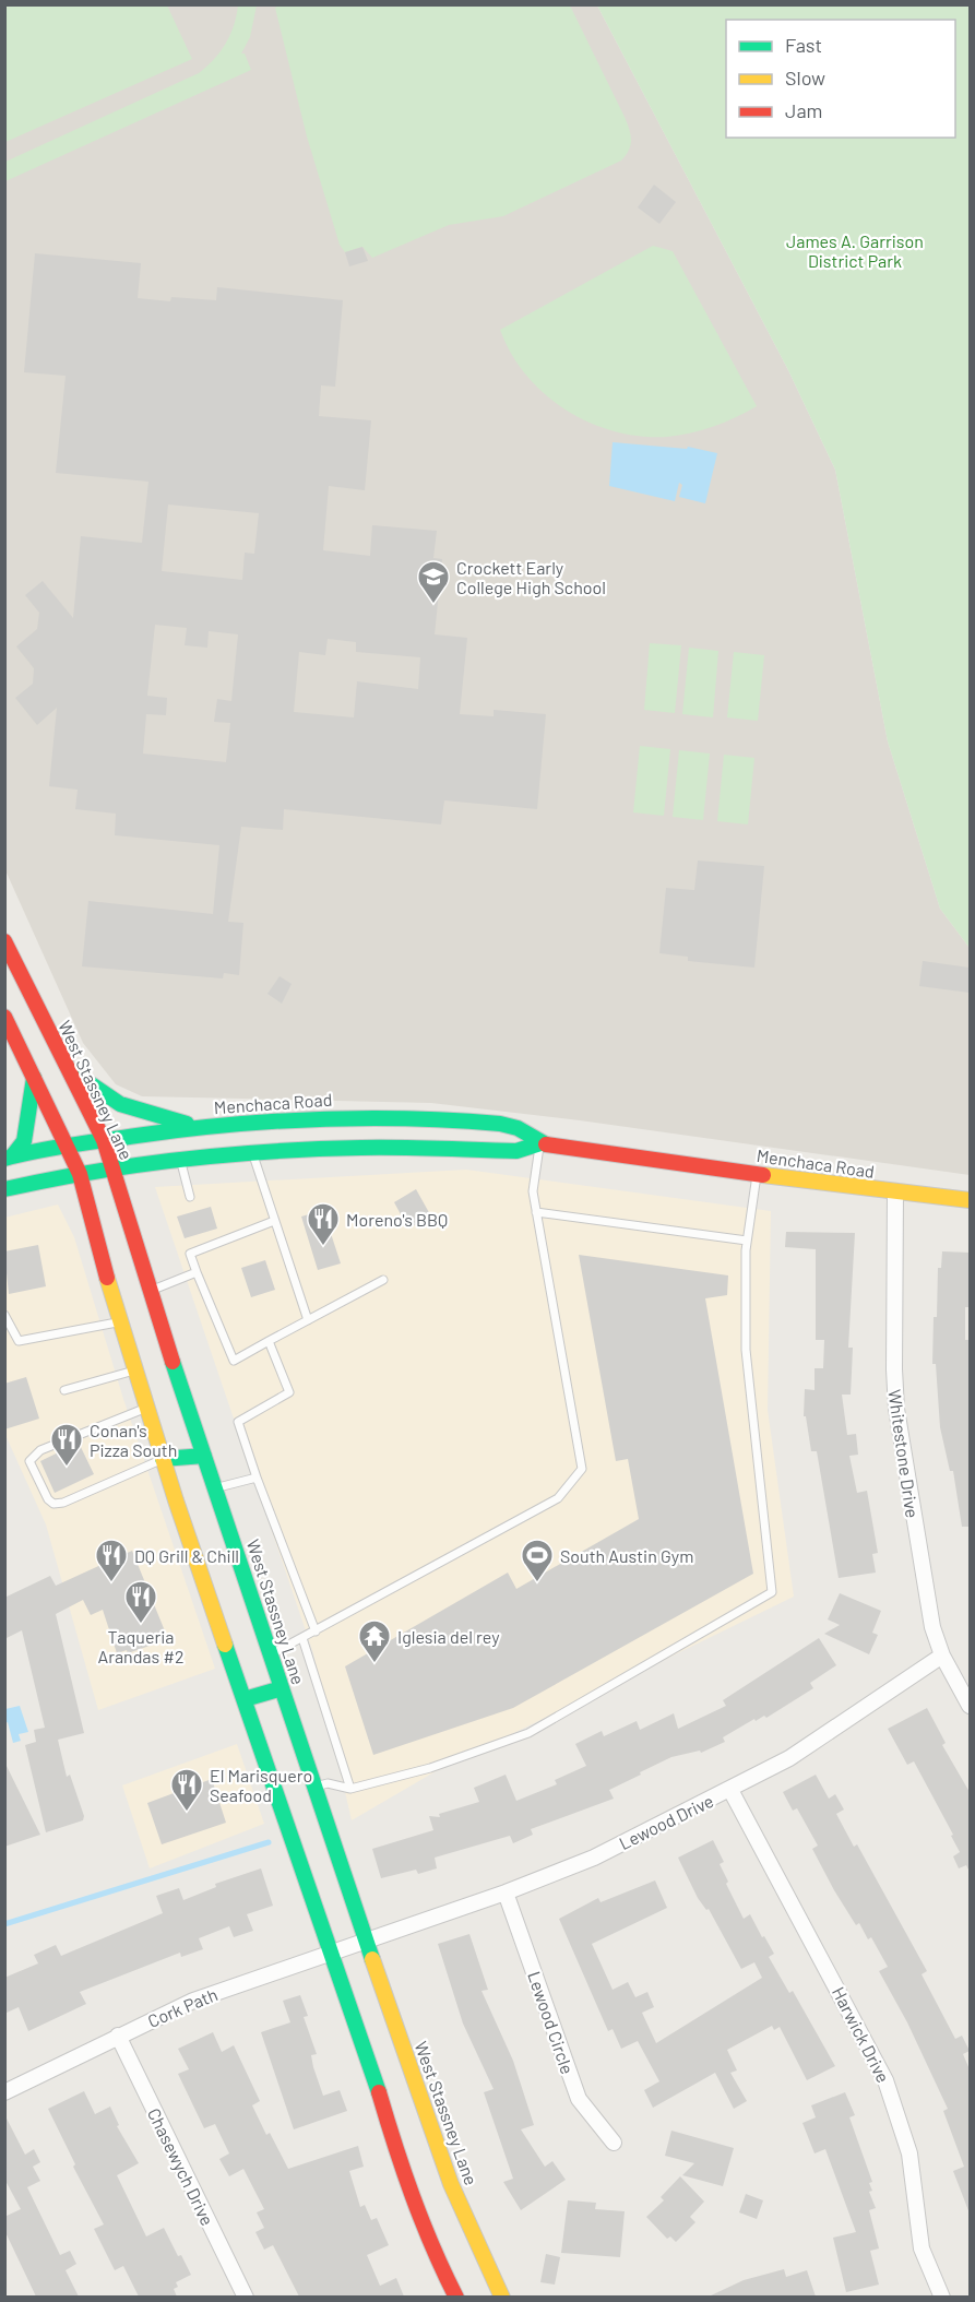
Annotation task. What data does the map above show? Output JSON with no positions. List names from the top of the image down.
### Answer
{
  "streets": {
    "main road": ["West Stassney Lane", "Menchaca Road"],
    "street": [
      "Whitestone Drive",
      "Lewood Drive",
      "Cork Path",
      "Lewood Circle",
      "Harwick Drive",
      "Chasewych Drive"
    ]
  },
  "crossings": [
    ["West Stassney Lane", "Menchaca Road"],
    ["West Stassney Lane", "Lewood Drive"],
    ["West Stassney Lane", "Cork Path"],
    ["Menchaca Road", "Whitestone Drive"],
    ["Whitestone Drive", "Lewood Drive"],
    ["Lewood Drive", "Cork Path"],
    ["Lewood Drive", "Lewood Circle"],
    ["Lewood Drive", "Harwick Drive"],
    ["Cork Path", "Chasewych Drive"]
  ],
  "parks": ["James A. Garrison District Park"],
  "places": {
    "school or university": ["Crockett Early College High School"],
    "restaurant": [
      "Moreno's BBQ",
      "Conan's Pizza South",
      "DQ Grill & Chill",
      "Taqueria Arandas #2",
      "El Marisquero Seafood"
    ],
    "sports": ["South Austin Gym"],
    "temple": ["Iglesia del rey"]
  },
  "legend": ["Fast", "Slow", "Jam"]
}
